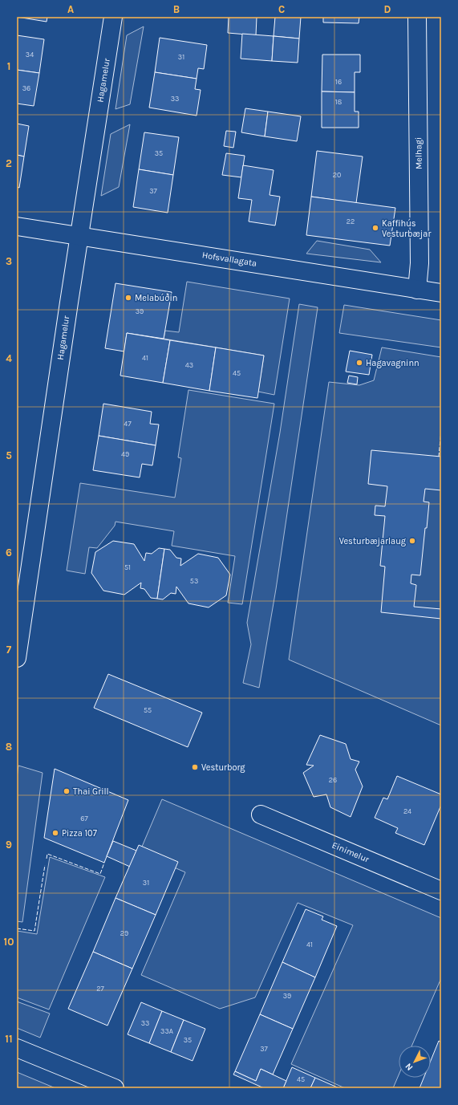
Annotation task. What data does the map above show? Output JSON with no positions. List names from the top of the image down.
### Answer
{
  "streets": {
    "street": [
      "Hagamelur",
      "Melhagi",
      "Hofsvallagata",
      "Einimelur"
    ]
  },
  "crossings": [
    ["Hagamelur", "Hofsvallagata"],
    ["Melhagi", "Hofsvallagata"]
  ],
  "places": [
    "Kaffihús Vesturbæjar",
    "Melabúðin",
    "Hagavagninn",
    "Vesturbæjarlaug",
    "Vesturborg",
    "Thai Grill",
    "Pizza 107"
  ],
  "house_numbers": [
    "34",
    "31",
    "16",
    "36",
    "33",
    "18",
    "35",
    "20",
    "37",
    "22",
    "39",
    "41",
    "43",
    "45",
    "47",
    "49",
    "51",
    "53",
    "55",
    "26",
    "24",
    "67",
    "31",
    "29",
    "41",
    "27",
    "39",
    "33",
    "33A",
    "35",
    "37",
    "45"
  ],
  "north": "bottom left",
  "grid": {
    "columns": [
      "A",
      "B",
      "C",
      "D"
    ],
    "rows": [
      "1",
      "2",
      "3",
      "4",
      "5",
      "6",
      "7",
      "8",
      "9",
      "10",
      "11"
    ]
  }
}
